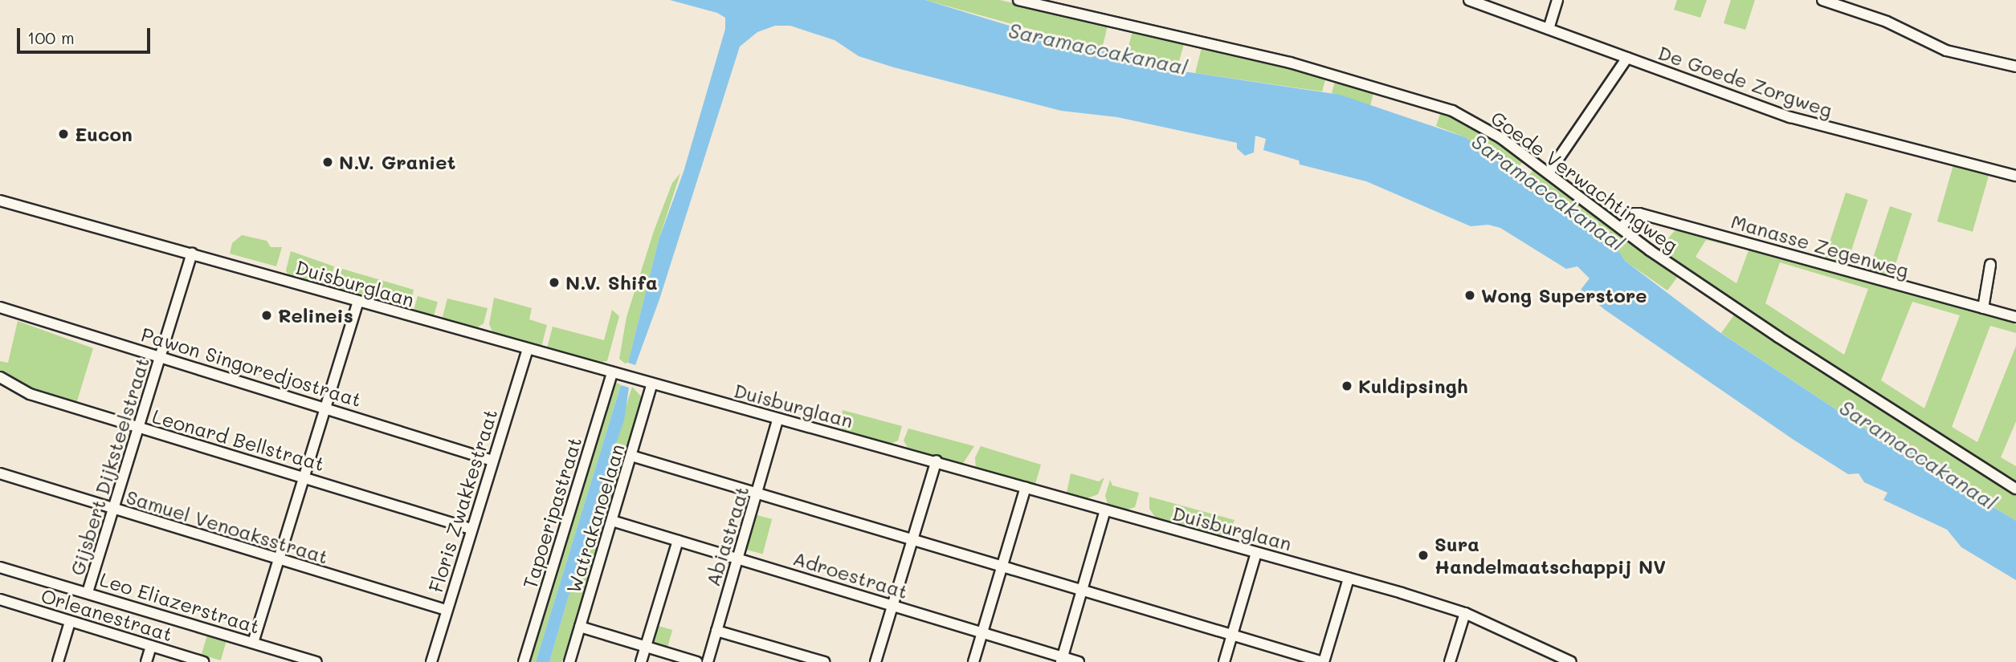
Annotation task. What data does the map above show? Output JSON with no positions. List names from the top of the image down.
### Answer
{
  "streets": {
    "street": [
      "De Goede Zorgweg",
      "Goede Verwachtingweg",
      "Manasse Zegenweg",
      "Duisburglaan",
      "Pawon Singoredjostraat",
      "Leonard Bellstraat",
      "Gijsbert Dijksteelstraat",
      "Floris Zwakkestraat",
      "Tapoeripastraat",
      "Watrakanoelaan",
      "Samuel Venoaksstraat",
      "Abiastraat",
      "Adroestraat",
      "Leo Eliazerstraat",
      "Orleanestraat"
    ]
  },
  "crossings": [
    ["Goede Verwachtingweg", "Manasse Zegenweg"],
    ["Duisburglaan", "Gijsbert Dijksteelstraat"],
    ["Duisburglaan", "Floris Zwakkestraat"],
    ["Duisburglaan", "Tapoeripastraat"],
    ["Duisburglaan", "Watrakanoelaan"],
    ["Duisburglaan", "Abiastraat"],
    ["Pawon Singoredjostraat", "Gijsbert Dijksteelstraat"],
    ["Pawon Singoredjostraat", "Floris Zwakkestraat"],
    ["Leonard Bellstraat", "Gijsbert Dijksteelstraat"],
    ["Leonard Bellstraat", "Floris Zwakkestraat"],
    ["Gijsbert Dijksteelstraat", "Samuel Venoaksstraat"],
    ["Gijsbert Dijksteelstraat", "Leo Eliazerstraat"],
    ["Floris Zwakkestraat", "Samuel Venoaksstraat"],
    ["Watrakanoelaan", "Adroestraat"],
    ["Abiastraat", "Adroestraat"]
  ],
  "water": ["Saramaccakanaal"],
  "places": [
    "Eucon",
    "N.V. Graniet",
    "N.V. Shifa",
    "Wong Superstore",
    "Relineis",
    "Kuldipsingh",
    "Sura Handelmaatschappij NV"
  ],
  "scale_bar": "100 m"
}
